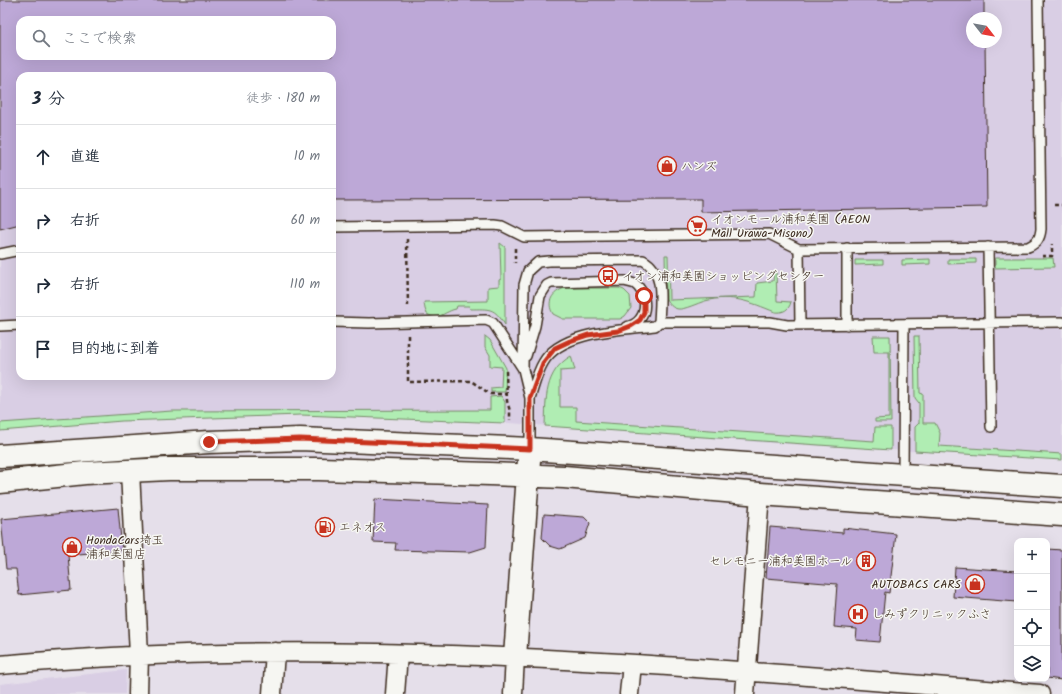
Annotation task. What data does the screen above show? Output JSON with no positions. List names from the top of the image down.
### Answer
{
  "places": {
    "shop": ["ハンズ", "HondaCars埼玉 浦和美園店", "AUTOBACS CARS"],
    "supermarket": ["イオンモール浦和美園 (AEON Mall Urawa-Misono)"],
    "bus stop": ["イオン浦和美園ショッピングセンター"],
    "fuel station": ["エネオス"],
    "building": ["セレモニー浦和美園ホール"],
    "hospital": ["しみずクリニックふさ"]
  },
  "north": "bottom right",
  "page": {
    "search": "ここで検索",
    "heading": ["3 分", "徒歩 · 180 m"],
    "list": [
      ["直進", "10 m"],
      ["右折", "60 m"],
      ["右折", "110 m"],
      "目的地に到着"
    ],
    "map_buttons": ["+", "−"]
  }
}
